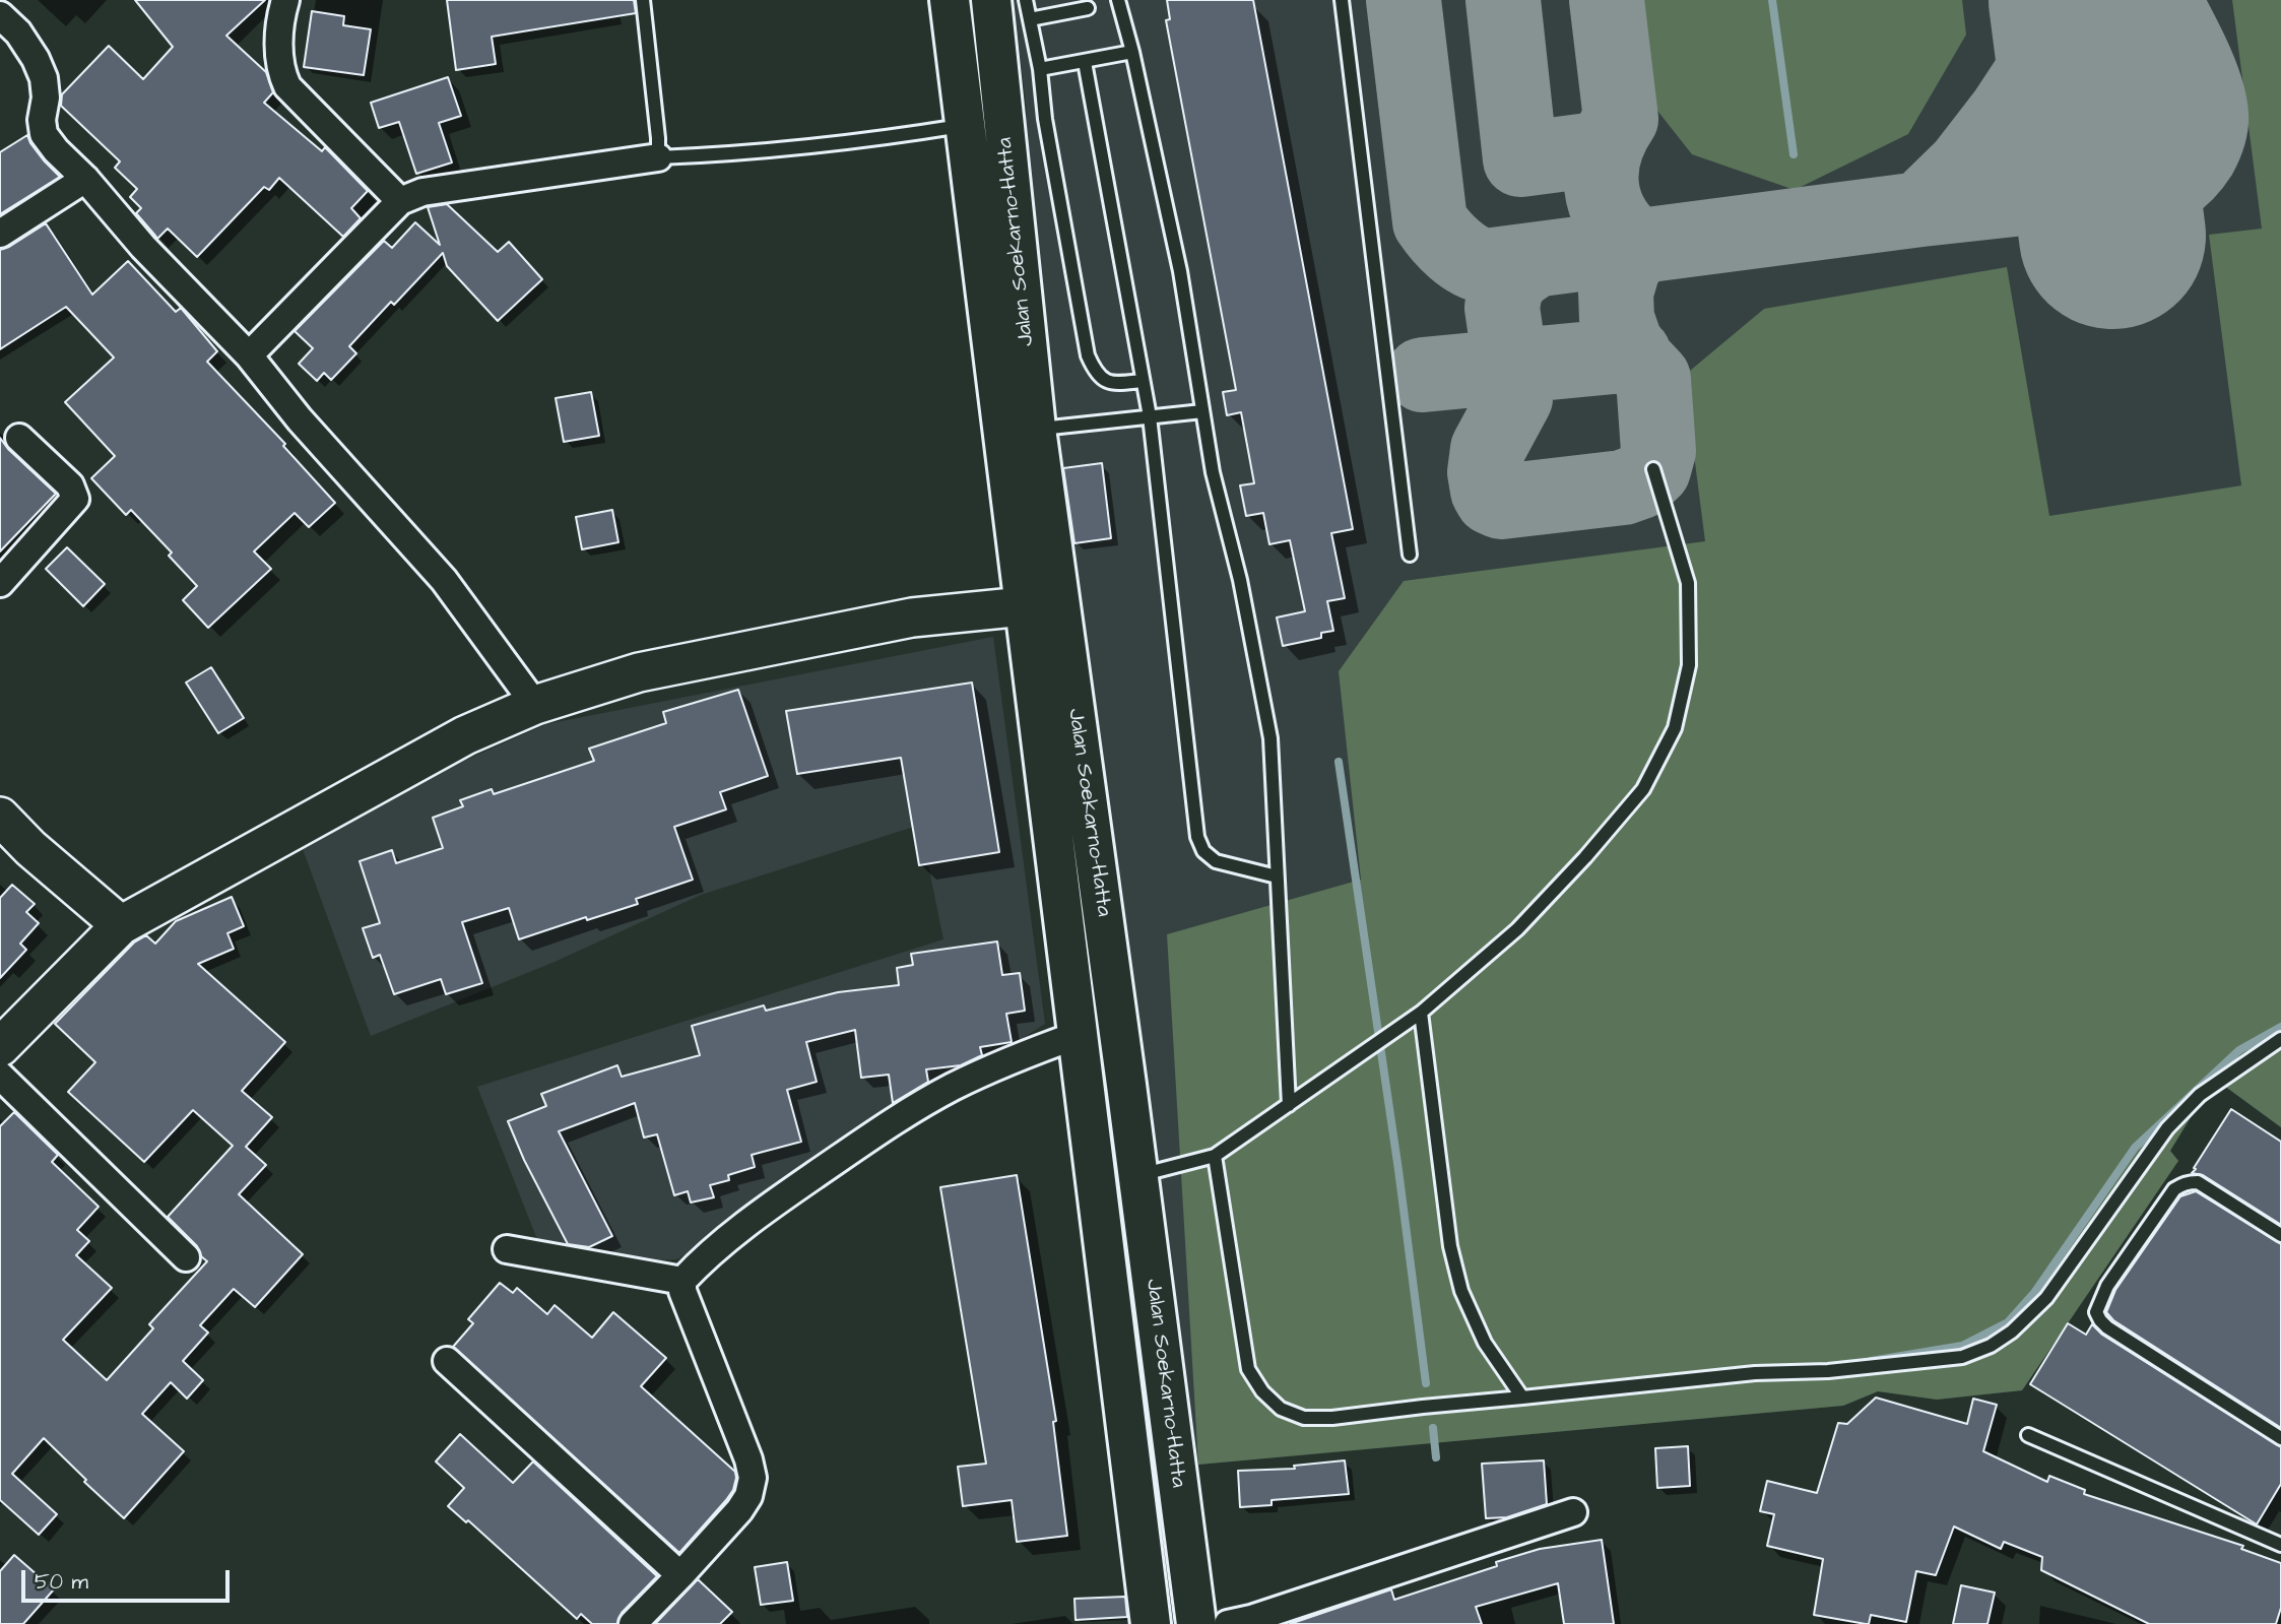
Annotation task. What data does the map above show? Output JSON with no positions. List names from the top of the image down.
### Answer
{
  "streets": {
    "highway": ["Jalan Soekarno-Hatta"]
  },
  "scale_bar": "50 m"
}
